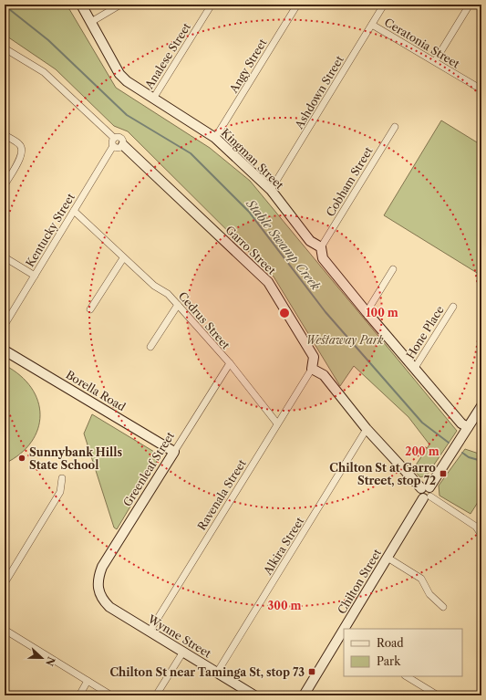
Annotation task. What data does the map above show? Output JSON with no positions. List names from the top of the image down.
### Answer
{
  "streets": {
    "street": [
      "Ceratonia Street",
      "Analese Street",
      "Angy Street",
      "Ashdown Street",
      "Kingman Street",
      "Cobham Street",
      "Kentucky Street",
      "Garro Street",
      "Cedrus Street",
      "Hone Place",
      "Borella Road",
      "Greenleaf Street",
      "Ravenala Street",
      "Alkira Street",
      "Chilton Street",
      "Wynne Street"
    ]
  },
  "crossings": [
    ["Ceratonia Street", "Ashdown Street"],
    ["Analese Street", "Kingman Street"],
    ["Angy Street", "Kingman Street"],
    ["Ashdown Street", "Kingman Street"],
    ["Kingman Street", "Cobham Street"],
    ["Kentucky Street", "Garro Street"],
    ["Kentucky Street", "Cedrus Street"],
    ["Garro Street", "Ravenala Street"],
    ["Cedrus Street", "Greenleaf Street"],
    ["Cedrus Street", "Ravenala Street"],
    ["Borella Road", "Greenleaf Street"],
    ["Greenleaf Street", "Wynne Street"],
    ["Ravenala Street", "Wynne Street"],
    ["Alkira Street", "Wynne Street"]
  ],
  "water": ["Stable Swamp Creek"],
  "parks": ["Westaway Park"],
  "places": {
    "other": ["Sunnybank Hills State School"],
    "transit": ["Chilton St at Garro Street, stop 72", "Chilton St near Taminga St, stop 73"]
  },
  "legend": ["Road", "Park"],
  "north": "right",
  "rings": ["100 m", "200 m", "300 m"]
}
